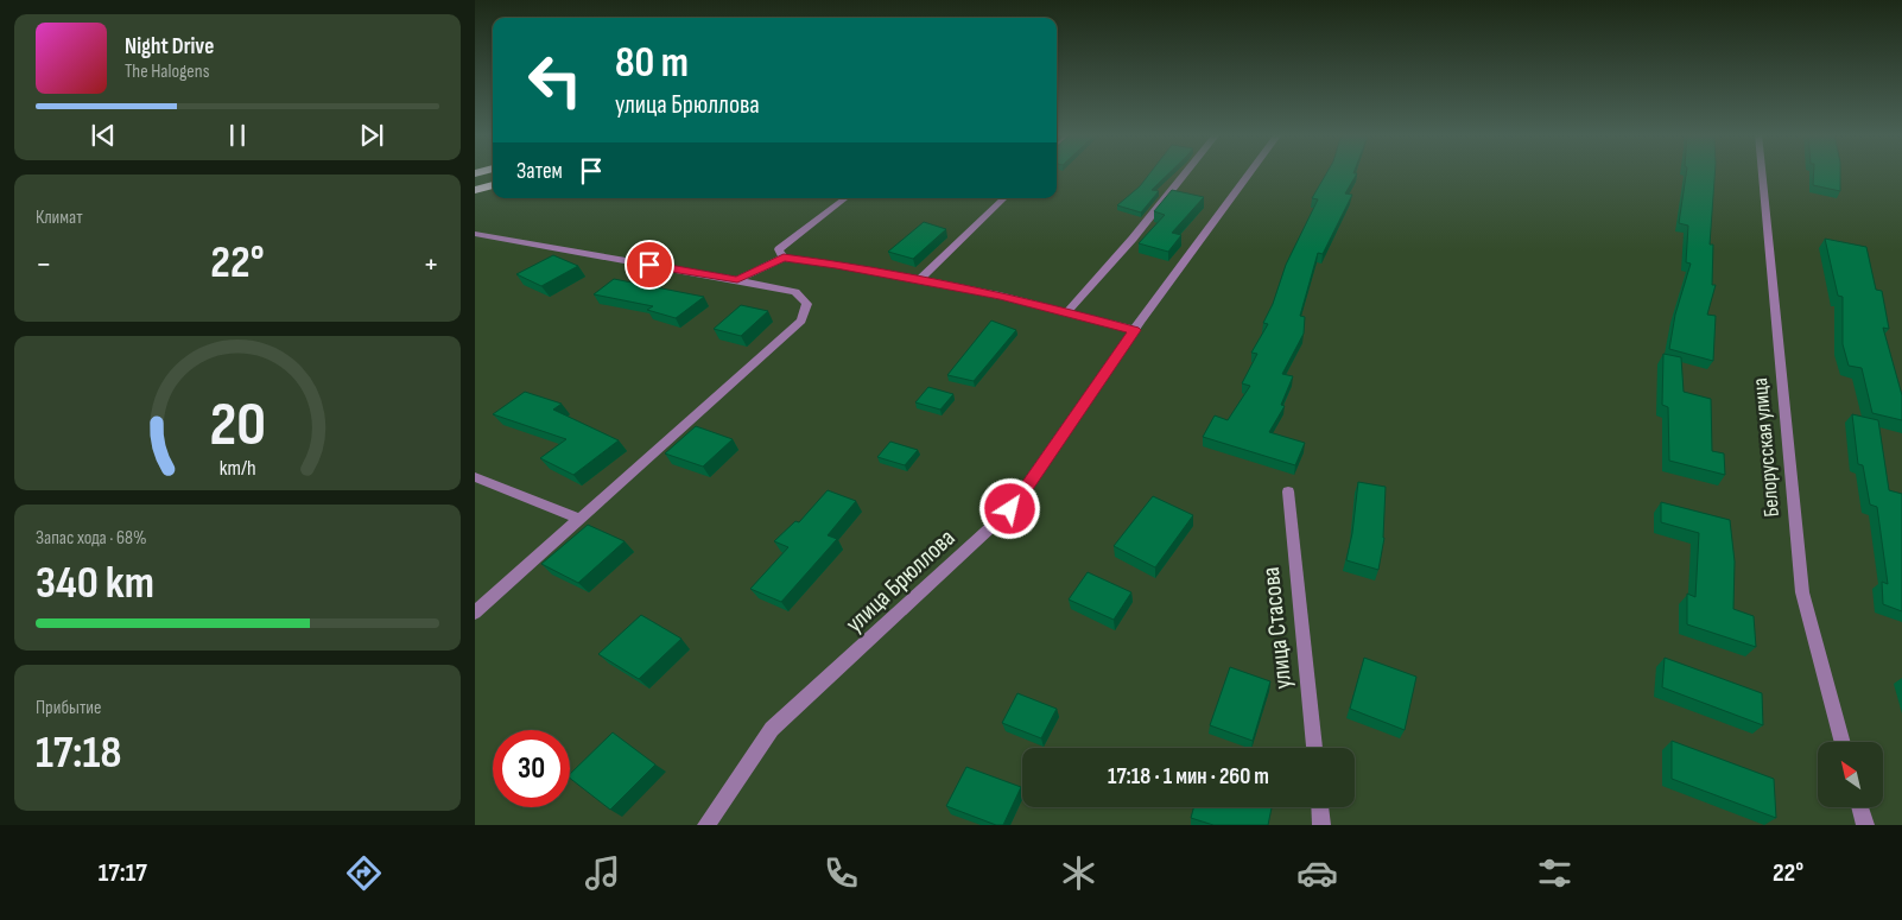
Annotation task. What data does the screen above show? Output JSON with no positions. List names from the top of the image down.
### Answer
{
  "streets": {
    "street": ["Белорусская улица", "улица Брюллова", "улица Стасова"]
  },
  "north": "top left",
  "page": {
    "turn": ["80 m", "улица Брюллова"],
    "song": ["Night Drive", "The Halogens"],
    "then": "Затем",
    "tile": [
      "Климат",
      ["Запас хода · 68%", "340 km"],
      ["Прибытие", "17:18"]
    ],
    "heat": ["−", "22°", "+"],
    "limit": "30",
    "trip": "17:18 · 1 мин · 260 m",
    "tabs": ["17:17", "22°"],
    "gauge": ["20", "km/h"]
  }
}
